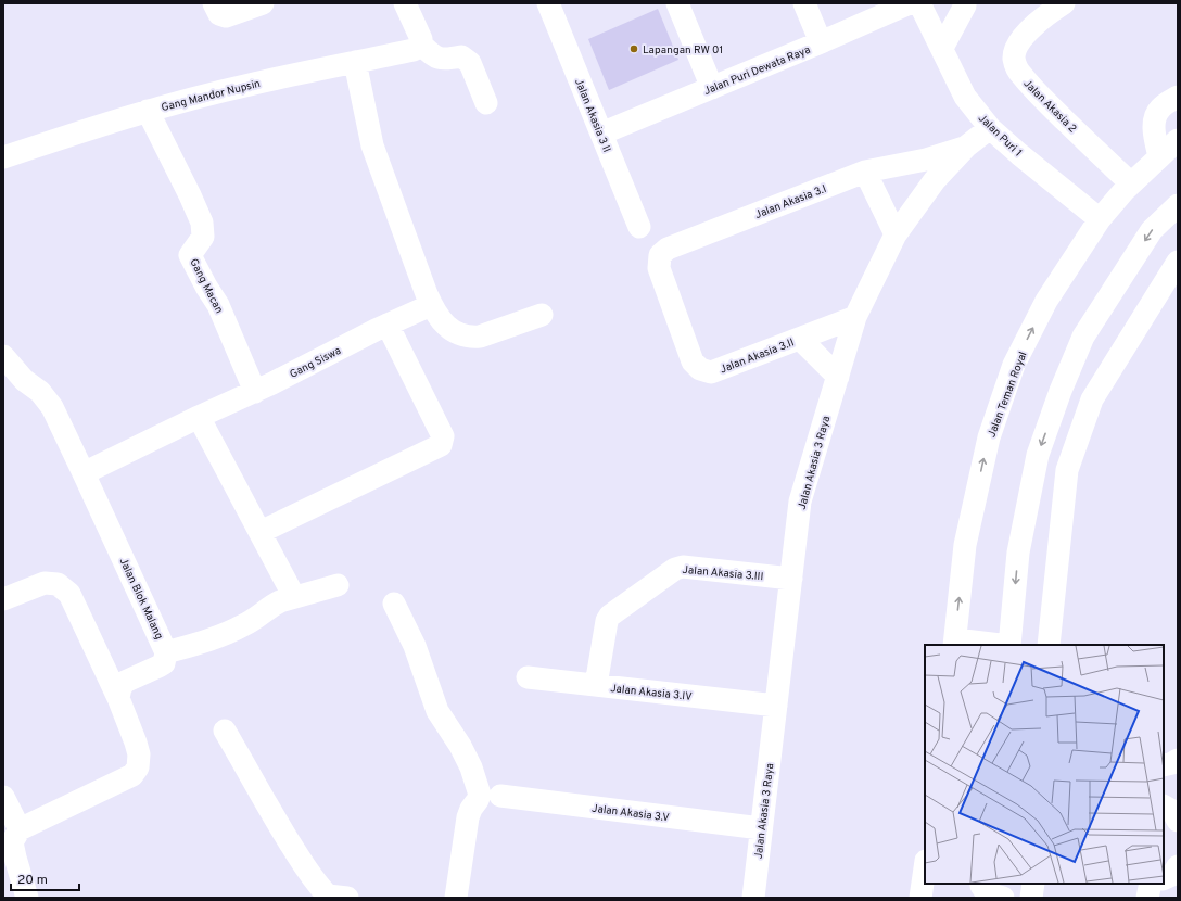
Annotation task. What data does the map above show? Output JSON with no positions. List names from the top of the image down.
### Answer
{
  "streets": {
    "street": [
      "Jalan Puri Dewata Raya",
      "Gang Mandor Nupsin",
      "Jalan Akasia 2",
      "Jalan Akasia 3 II",
      "Jalan Puri 1",
      "Jalan Akasia 3.I",
      "Gang Macan",
      "Jalan Akasia 3.II",
      "Gang Siswa",
      "Jalan Teman Royal",
      "Jalan Akasia 3 Raya",
      "Jalan Akasia 3.III",
      "Jalan Blok Malang",
      "Jalan Akasia 3.IV",
      "Jalan Akasia 3.V"
    ]
  },
  "crossings": [
    ["Jalan Puri Dewata Raya", "Jalan Akasia 3 II"],
    ["Gang Mandor Nupsin", "Gang Macan"],
    ["Jalan Akasia 2", "Jalan Teman Royal"],
    ["Jalan Puri 1", "Jalan Teman Royal"],
    ["Jalan Puri 1", "Jalan Akasia 3 Raya"],
    ["Jalan Akasia 3.I", "Jalan Akasia 3.II"],
    ["Jalan Akasia 3.I", "Jalan Akasia 3 Raya"],
    ["Gang Macan", "Gang Siswa"],
    ["Jalan Akasia 3.II", "Jalan Akasia 3 Raya"],
    ["Gang Siswa", "Jalan Blok Malang"],
    ["Jalan Akasia 3 Raya", "Jalan Akasia 3.III"],
    ["Jalan Akasia 3 Raya", "Jalan Akasia 3.IV"],
    ["Jalan Akasia 3 Raya", "Jalan Akasia 3.V"],
    ["Jalan Akasia 3.III", "Jalan Akasia 3.IV"]
  ],
  "places": ["Lapangan RW 01"],
  "scale_bar": "20 m"
}
